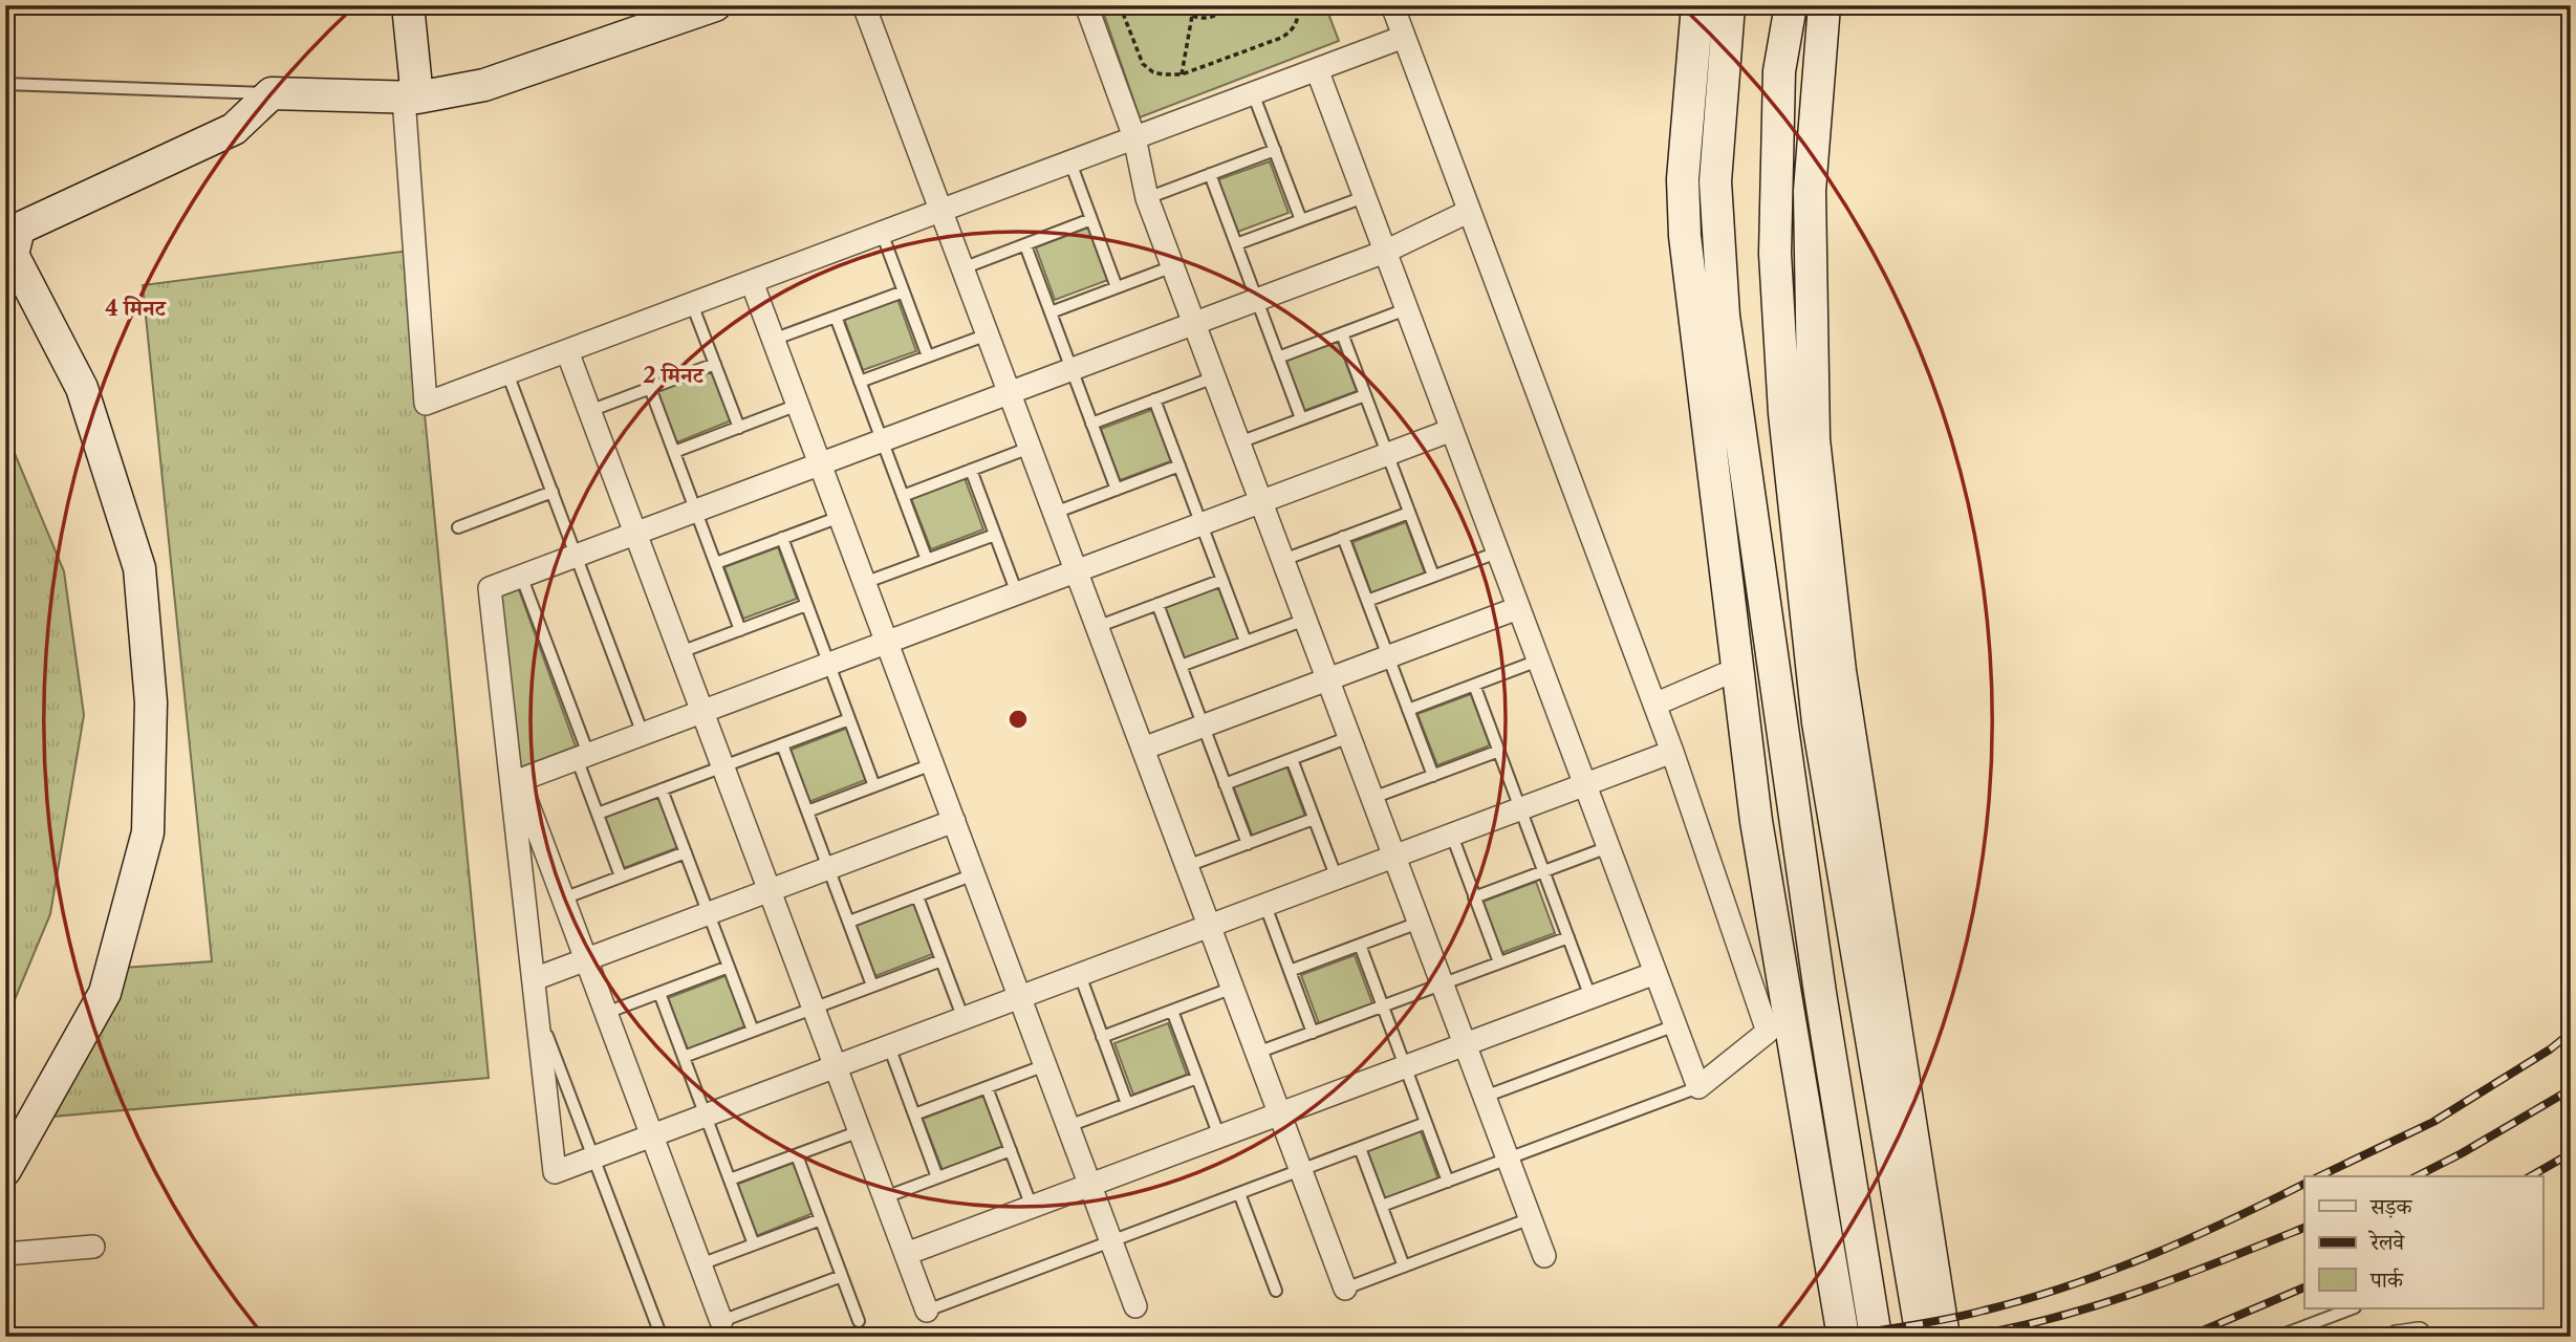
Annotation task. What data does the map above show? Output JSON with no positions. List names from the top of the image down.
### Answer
{
  "legend": ["सड़क", "रेलवे", "पार्क"],
  "rings": ["4 मिनट", "2 मिनट"]
}
